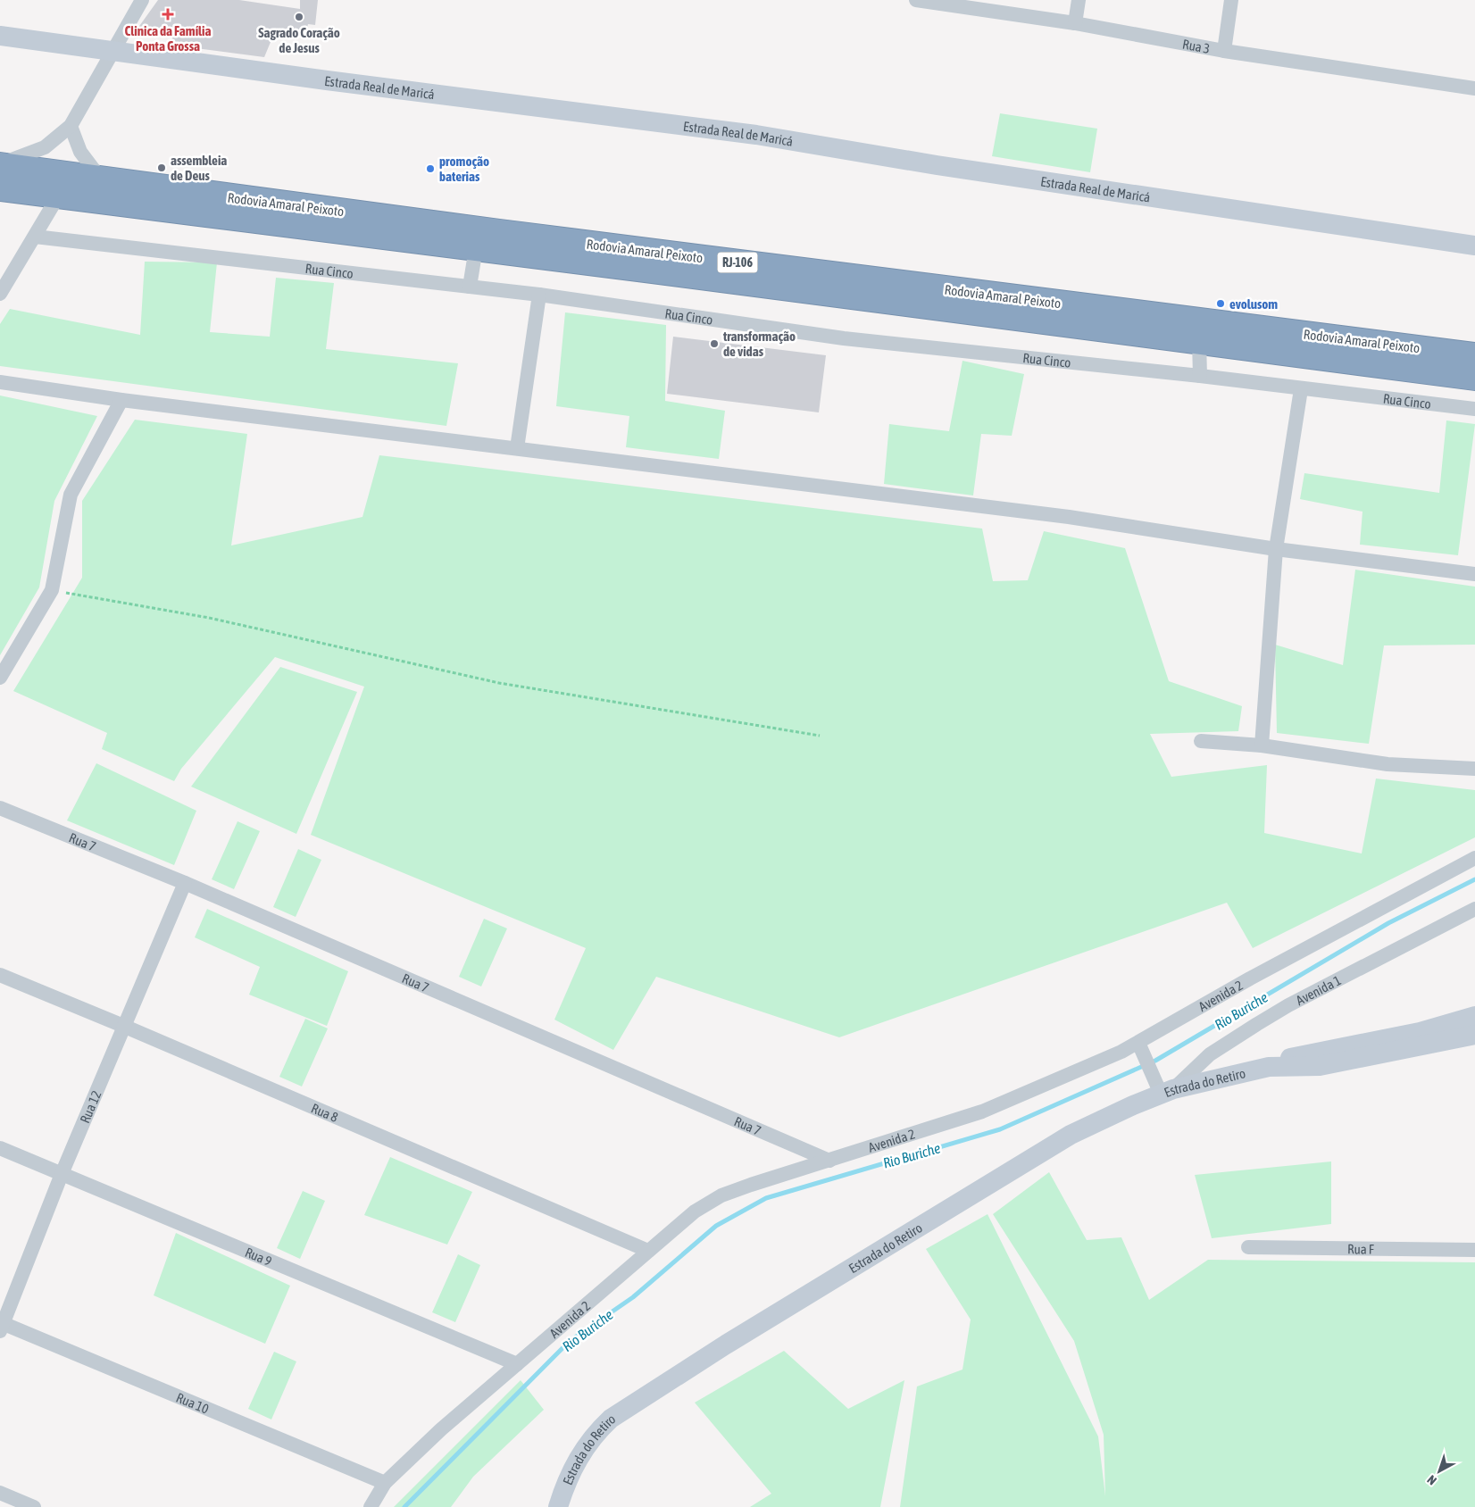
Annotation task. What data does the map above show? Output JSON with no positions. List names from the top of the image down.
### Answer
{
  "streets": {
    "highway": ["Rodovia Amaral Peixoto", "RJ-106"],
    "main road": ["Estrada Real de Maricá", "Estrada do Retiro"],
    "street": [
      "Rua 3",
      "Rua Cinco",
      "Rua 7",
      "Avenida 1",
      "Avenida 2",
      "Rua 12",
      "Rua 8",
      "Rua F",
      "Rua 9",
      "Rua 10"
    ]
  },
  "crossings": [
    ["Rua 7", "Avenida 2"],
    ["Rua 7", "Rua 12"],
    ["Avenida 1", "Estrada do Retiro"],
    ["Avenida 2", "Rua 8"],
    ["Avenida 2", "Rua 9"],
    ["Avenida 2", "Rua 10"],
    ["Rua 12", "Rua 8"],
    ["Rua 12", "Rua 9"],
    ["Rua 12", "Rua 10"]
  ],
  "water": ["Rio Buriche"],
  "places": {
    "health": ["Clinica da Família Ponta Grossa"],
    "other": [
      "Sagrado Coração de Jesus",
      "assembleia de Deus",
      "promoção baterias",
      "evolusom",
      "transformação de vidas"
    ]
  },
  "north": "bottom left"
}
